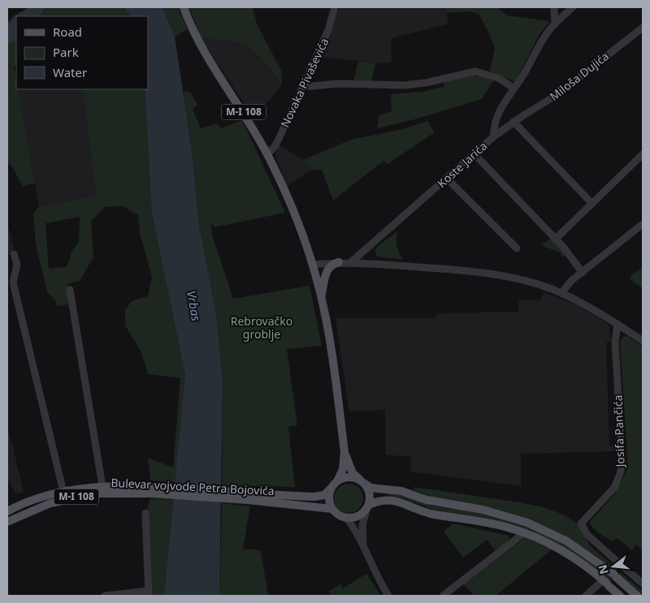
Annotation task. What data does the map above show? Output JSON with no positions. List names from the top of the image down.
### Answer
{
  "streets": {
    "main road": ["M-I 108", "Bulevar vojvode Petra Bojovića"],
    "street": [
      "Miloša Dujića",
      "Novaka Pivaševića",
      "Koste Jarića",
      "Josifa Pančića"
    ]
  },
  "crossings": [
    ["Miloša Dujića", "Koste Jarića"],
    ["Novaka Pivaševića", "M-I 108"],
    ["M-I 108", "Bulevar vojvode Petra Bojovića"]
  ],
  "water": ["Vrbas"],
  "parks": ["Rebrovačko groblje"],
  "legend": ["Road", "Park", "Water"],
  "north": "left"
}
